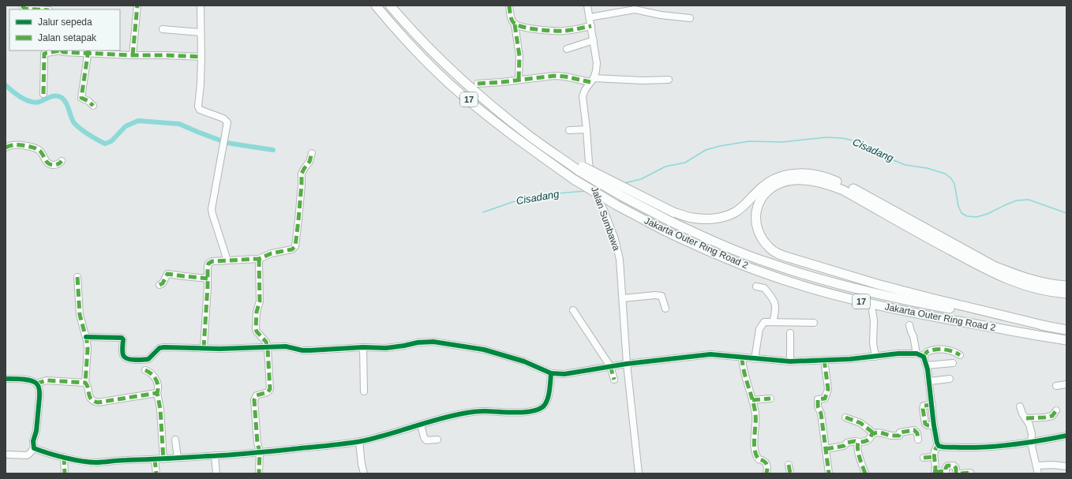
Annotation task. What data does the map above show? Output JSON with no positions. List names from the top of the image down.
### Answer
{
  "streets": {
    "highway": ["17", "Jakarta Outer Ring Road 2"],
    "street": ["Jalan Sumbawa"]
  },
  "water": ["Cisadang"],
  "legend": ["Jalur sepeda", "Jalan setapak"]
}
